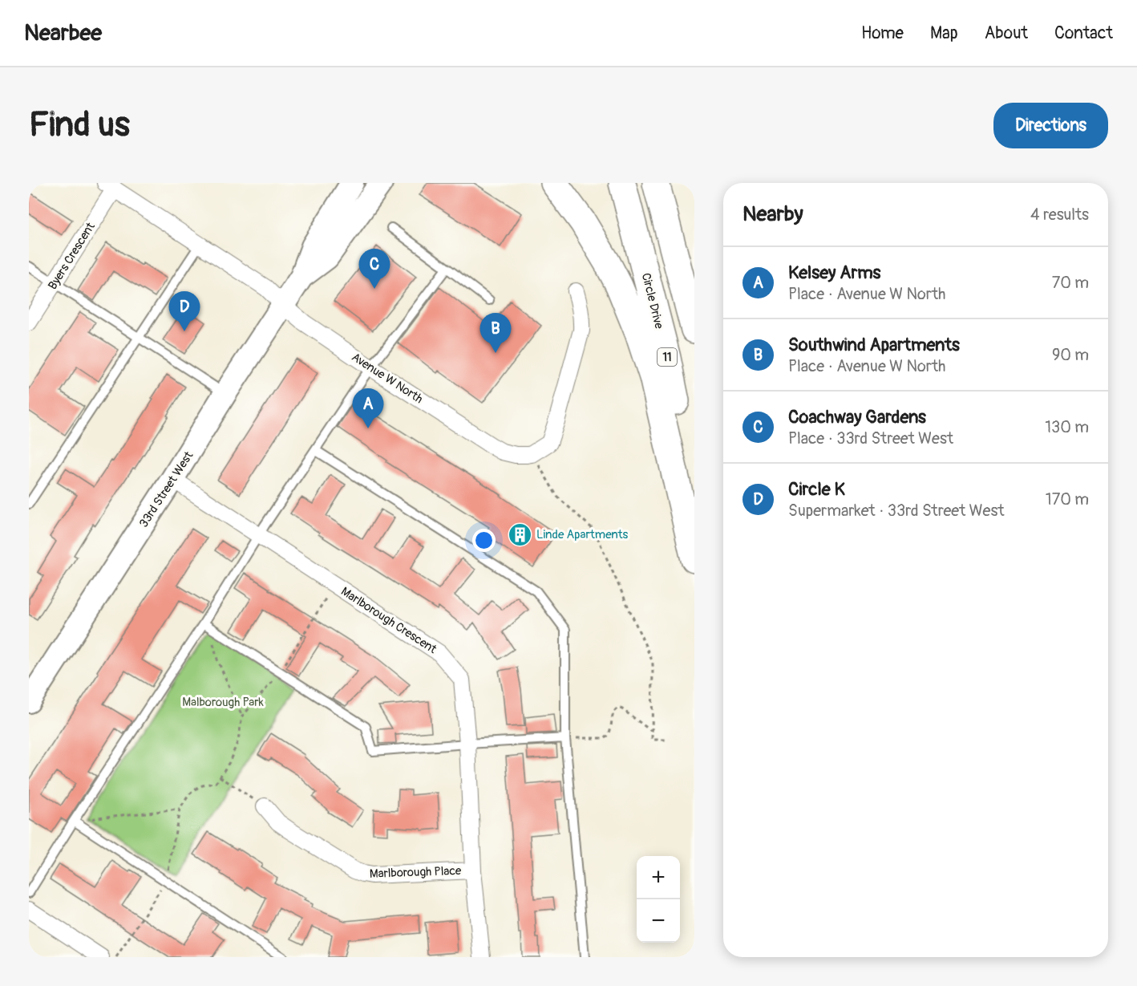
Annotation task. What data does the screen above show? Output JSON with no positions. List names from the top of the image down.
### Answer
{
  "streets": {
    "highway": ["Circle Drive", "11"],
    "main road": ["33rd Street West"],
    "street": [
      "Byers Crescent",
      "Avenue W North",
      "Marlborough Crescent",
      "Marlborough Place"
    ]
  },
  "crossings": [
    ["Byers Crescent", "Avenue W North"],
    ["Avenue W North", "33rd Street West"],
    ["33rd Street West", "Marlborough Crescent"],
    ["Marlborough Crescent", "Marlborough Place"]
  ],
  "parks": ["Malborough Park"],
  "places": {
    "building": ["Linde Apartments"]
  },
  "page": {
    "header": "Nearbee",
    "nav": [
      "Home",
      "Map",
      "About",
      "Contact"
    ],
    "buttons": "Directions",
    "title": "Find us",
    "heading": ["Nearby", "4 results"],
    "list": [
      {
        "mark": "A",
        "name": "Kelsey Arms",
        "note": "Place · Avenue W North",
        "value": "70 m"
      },
      {
        "mark": "B",
        "name": "Southwind Apartments",
        "note": "Place · Avenue W North",
        "value": "90 m"
      },
      {
        "mark": "C",
        "name": "Coachway Gardens",
        "note": "Place · 33rd Street West",
        "value": "130 m"
      },
      {
        "mark": "D",
        "name": "Circle K",
        "note": "Supermarket · 33rd Street West",
        "value": "170 m"
      }
    ],
    "pins": [
      "C",
      "D",
      "B",
      "A"
    ],
    "map_buttons": ["+", "−"]
  }
}
